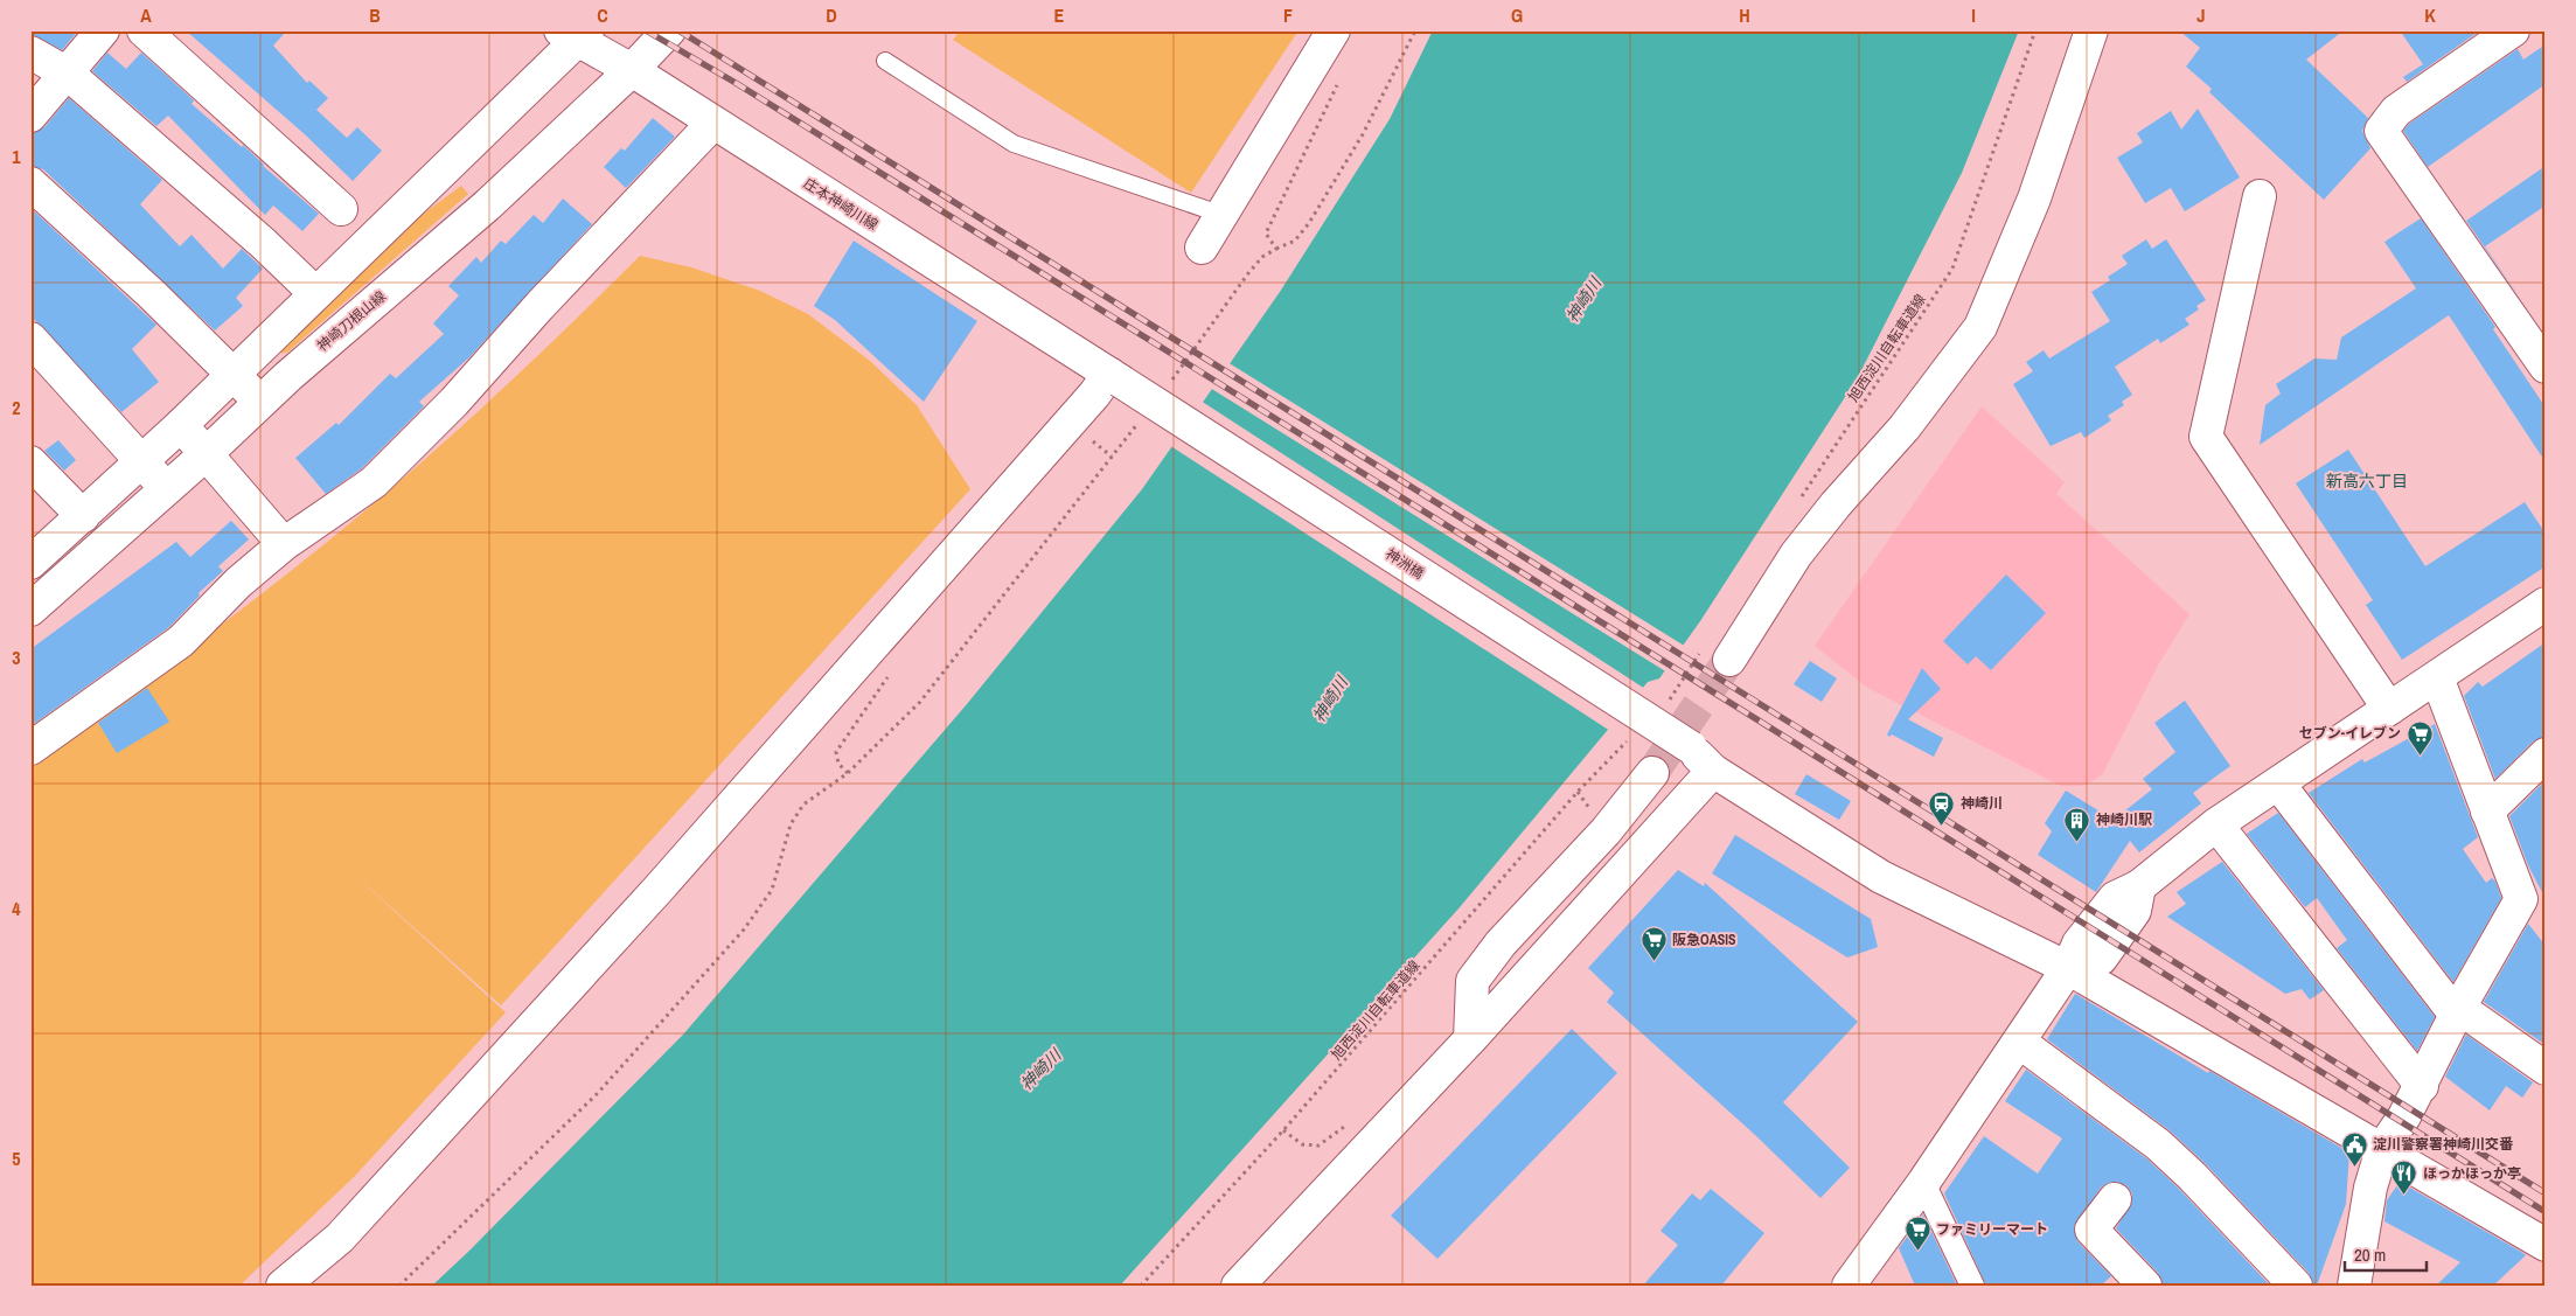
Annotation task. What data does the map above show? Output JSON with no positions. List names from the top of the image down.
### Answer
{
  "streets": {
    "street": ["庄本神崎川線", "神崎刀根山線", "神洲橋"],
    "path": ["旭西淀川自転車道線"]
  },
  "crossings": [
    ["庄本神崎川線", "神崎刀根山線"],
    ["庄本神崎川線", "神洲橋"]
  ],
  "districts": ["新高六丁目"],
  "water": ["神崎川"],
  "places": {
    "supermarket": ["セブン-イレブン", "阪急OASIS", "ファミリーマート"],
    "station": ["神崎川"],
    "building": ["神崎川駅"],
    "public building": ["淀川警察署神崎川交番"],
    "restaurant": ["ほっかほっか亭"]
  },
  "scale_bar": "20 m",
  "grid": {
    "columns": [
      "A",
      "B",
      "C",
      "D",
      "E",
      "F",
      "G",
      "H",
      "I",
      "J",
      "K"
    ],
    "rows": [
      "1",
      "2",
      "3",
      "4",
      "5"
    ]
  }
}
